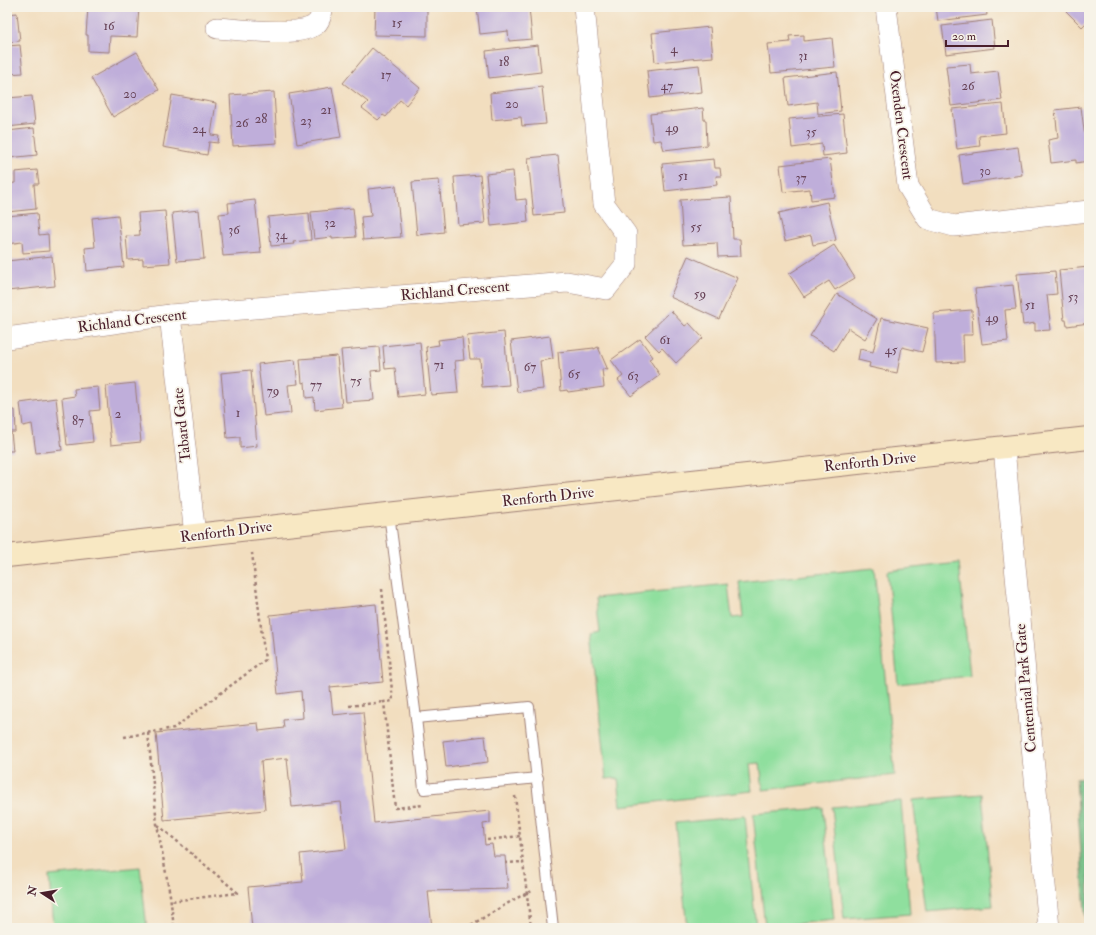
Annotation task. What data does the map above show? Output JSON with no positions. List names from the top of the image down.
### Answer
{
  "streets": {
    "main road": ["Renforth Drive"],
    "street": [
      "Oxenden Crescent",
      "Richland Crescent",
      "Tabard Gate",
      "Centennial Park Gate"
    ]
  },
  "crossings": [
    ["Richland Crescent", "Tabard Gate"],
    ["Tabard Gate", "Renforth Drive"],
    ["Renforth Drive", "Centennial Park Gate"]
  ],
  "house_numbers": [
    "15",
    "16",
    "4",
    "31",
    "18",
    "17",
    "47",
    "26",
    "20",
    "20",
    "21",
    "28",
    "23",
    "26",
    "49",
    "24",
    "35",
    "30",
    "51",
    "37",
    "32",
    "55",
    "36",
    "34",
    "59",
    "53",
    "51",
    "49",
    "61",
    "45",
    "71",
    "67",
    "65",
    "63",
    "75",
    "77",
    "79",
    "1",
    "2",
    "87"
  ],
  "scale_bar": "20 m",
  "north": "left"
}
